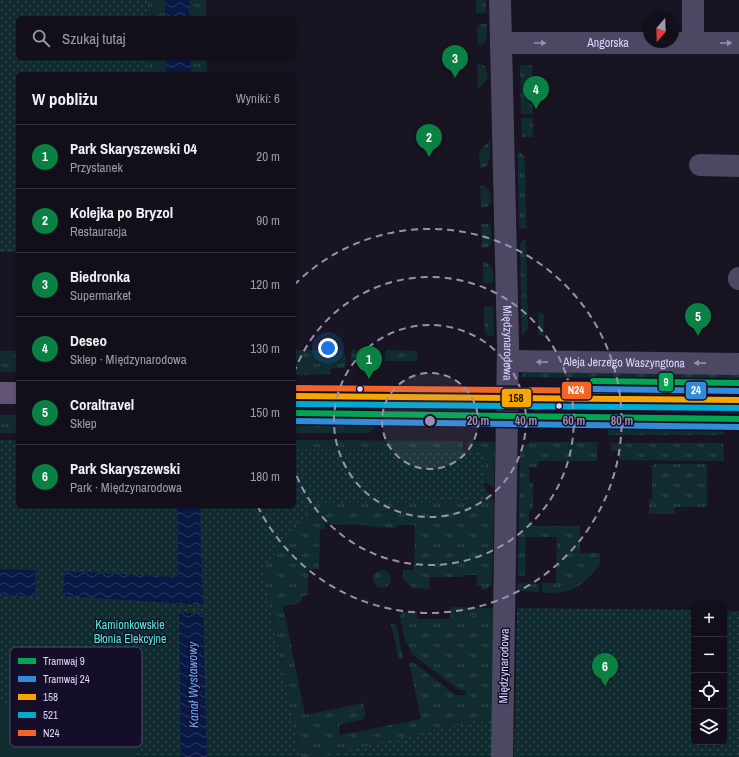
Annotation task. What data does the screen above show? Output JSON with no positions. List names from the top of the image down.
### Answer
{
  "streets": {
    "street": ["Angorska", "Międzynarodowa", "Aleja Jerzego Waszyngtona"]
  },
  "crossings": [
    ["Angorska", "Międzynarodowa"],
    ["Międzynarodowa", "Aleja Jerzego Waszyngtona"]
  ],
  "one_way": ["Angorska", "Aleja Jerzego Waszyngtona"],
  "water": ["Kanał Wystawowy"],
  "parks": ["Kamionkowskie Błonia Elekcyjne"],
  "lines": [
    "tram line 9",
    "transit line N24",
    "tram line 24",
    "transit line 158",
    "transit line 521"
  ],
  "legend": [
    "Tramwaj 9",
    "Tramwaj 24",
    "158",
    "521",
    "N24"
  ],
  "north": "bottom",
  "page": {
    "search": "Szukaj tutaj",
    "pins": [
      "3",
      "4",
      "2",
      "5",
      "1",
      "6"
    ],
    "heading": ["W pobliżu", "Wyniki: 6"],
    "list": [
      {
        "mark": "1",
        "name": "Park Skaryszewski 04",
        "note": "Przystanek",
        "value": "20 m"
      },
      {
        "mark": "2",
        "name": "Kolejka po Bryzol",
        "note": "Restauracja",
        "value": "90 m"
      },
      {
        "mark": "3",
        "name": "Biedronka",
        "note": "Supermarket",
        "value": "120 m"
      },
      {
        "mark": "4",
        "name": "Deseo",
        "note": "Sklep · Międzynarodowa",
        "value": "130 m"
      },
      {
        "mark": "5",
        "name": "Coraltravel",
        "note": "Sklep",
        "value": "150 m"
      },
      {
        "mark": "6",
        "name": "Park Skaryszewski",
        "note": "Park · Międzynarodowa",
        "value": "180 m"
      }
    ],
    "map_buttons": ["+", "−"]
  },
  "rings": [
    "20 m",
    "40 m",
    "60 m",
    "80 m"
  ]
}
